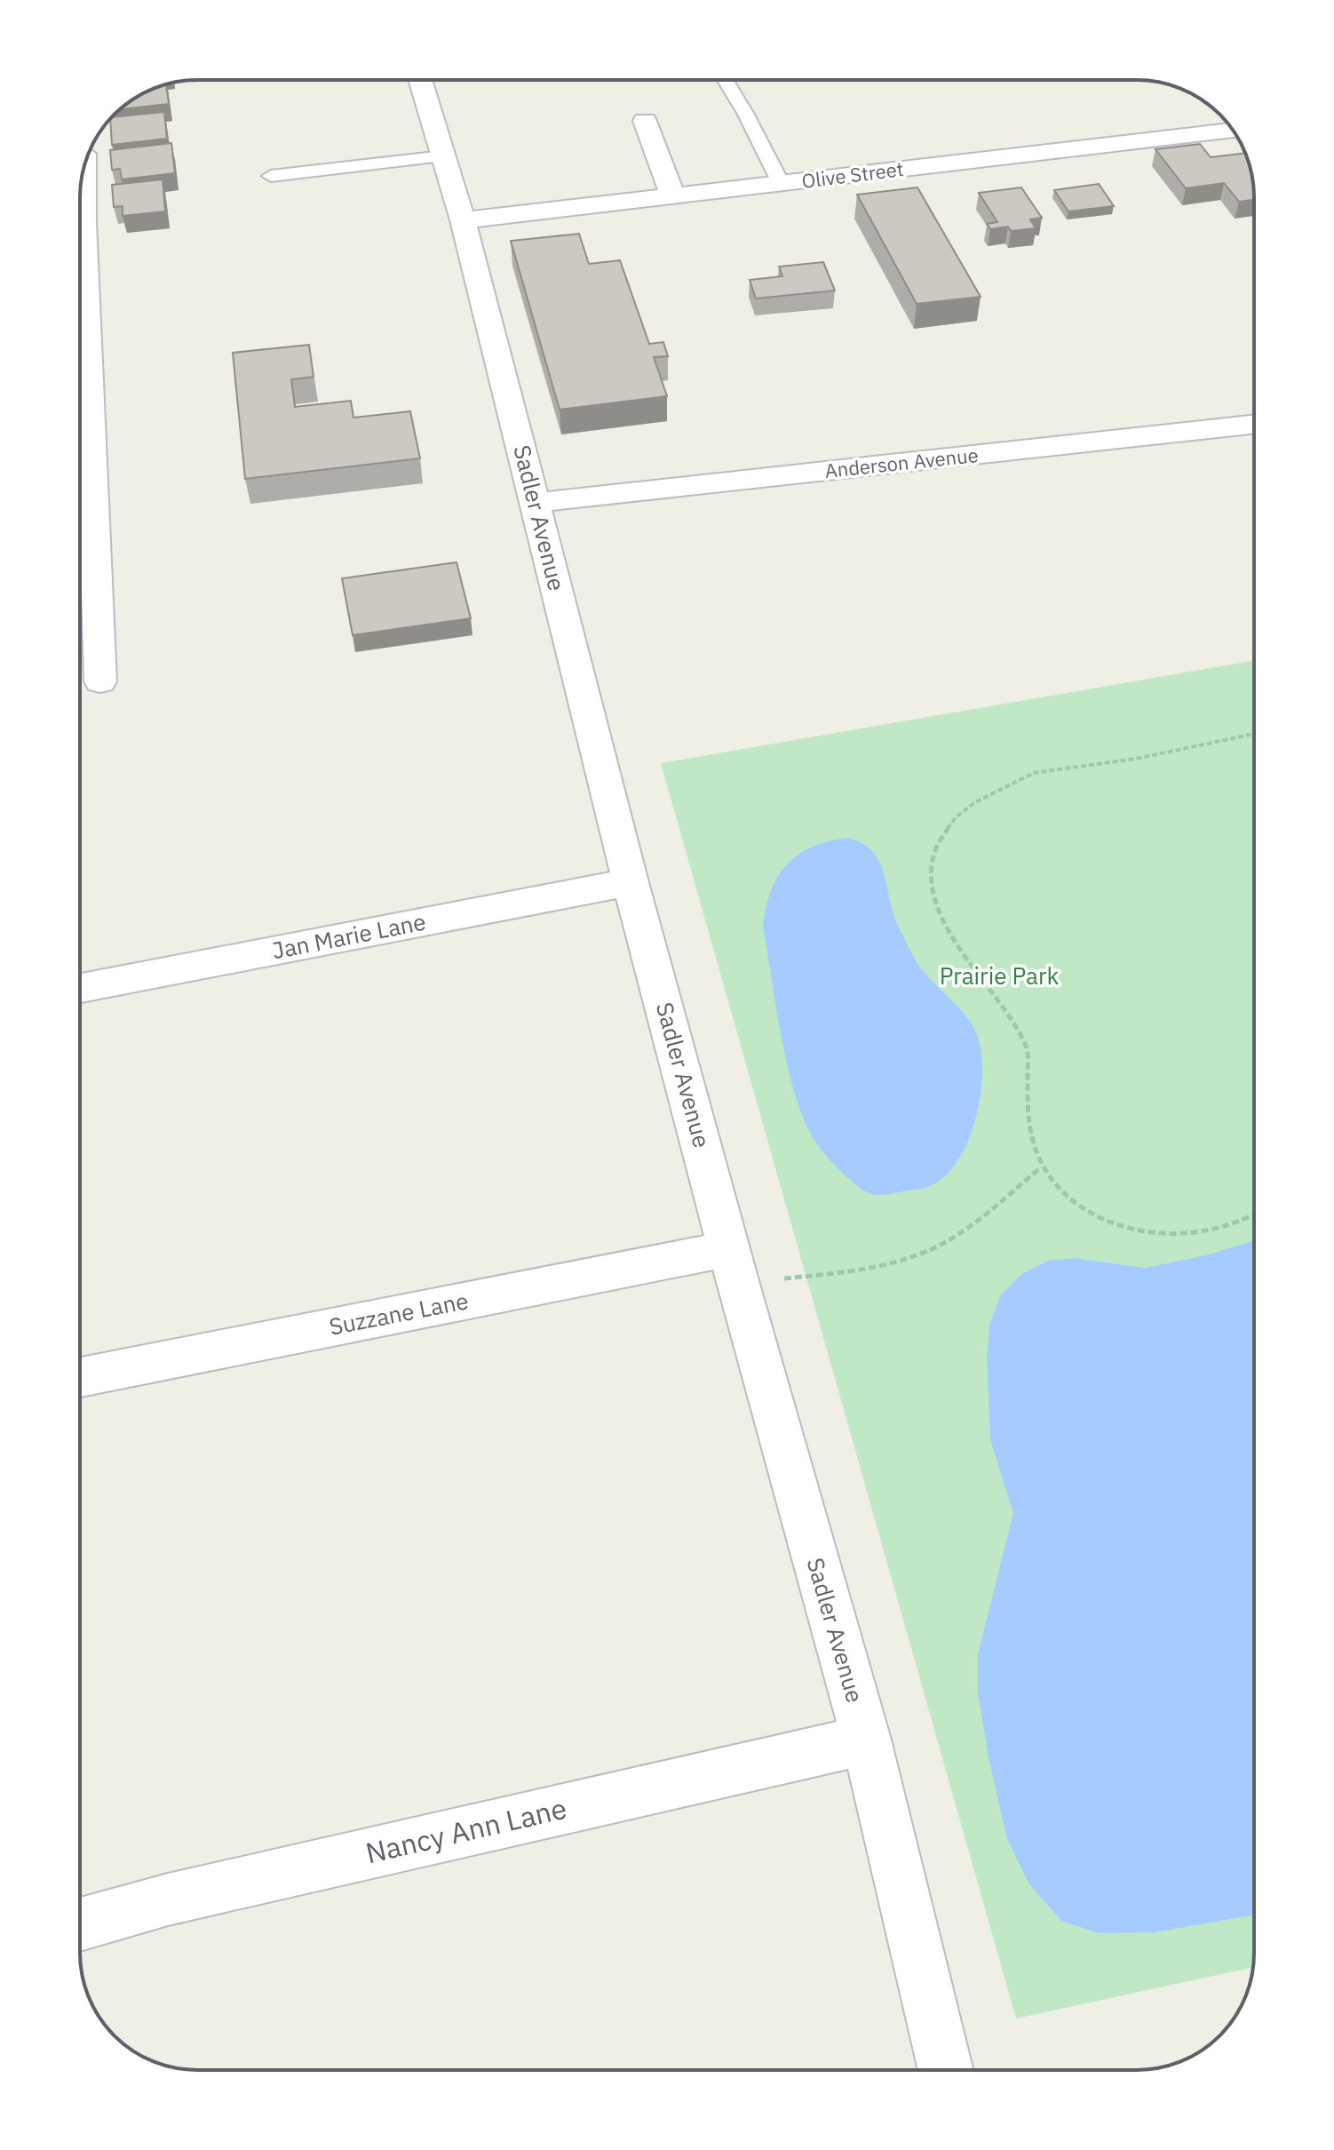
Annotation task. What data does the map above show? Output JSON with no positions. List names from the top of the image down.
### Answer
{
  "streets": {
    "street": [
      "Olive Street",
      "Anderson Avenue",
      "Sadler Avenue",
      "Jan Marie Lane",
      "Suzzane Lane",
      "Nancy Ann Lane"
    ]
  },
  "crossings": [
    ["Olive Street", "Sadler Avenue"],
    ["Anderson Avenue", "Sadler Avenue"],
    ["Sadler Avenue", "Jan Marie Lane"],
    ["Sadler Avenue", "Suzzane Lane"],
    ["Sadler Avenue", "Nancy Ann Lane"]
  ],
  "parks": ["Prairie Park"]
}
